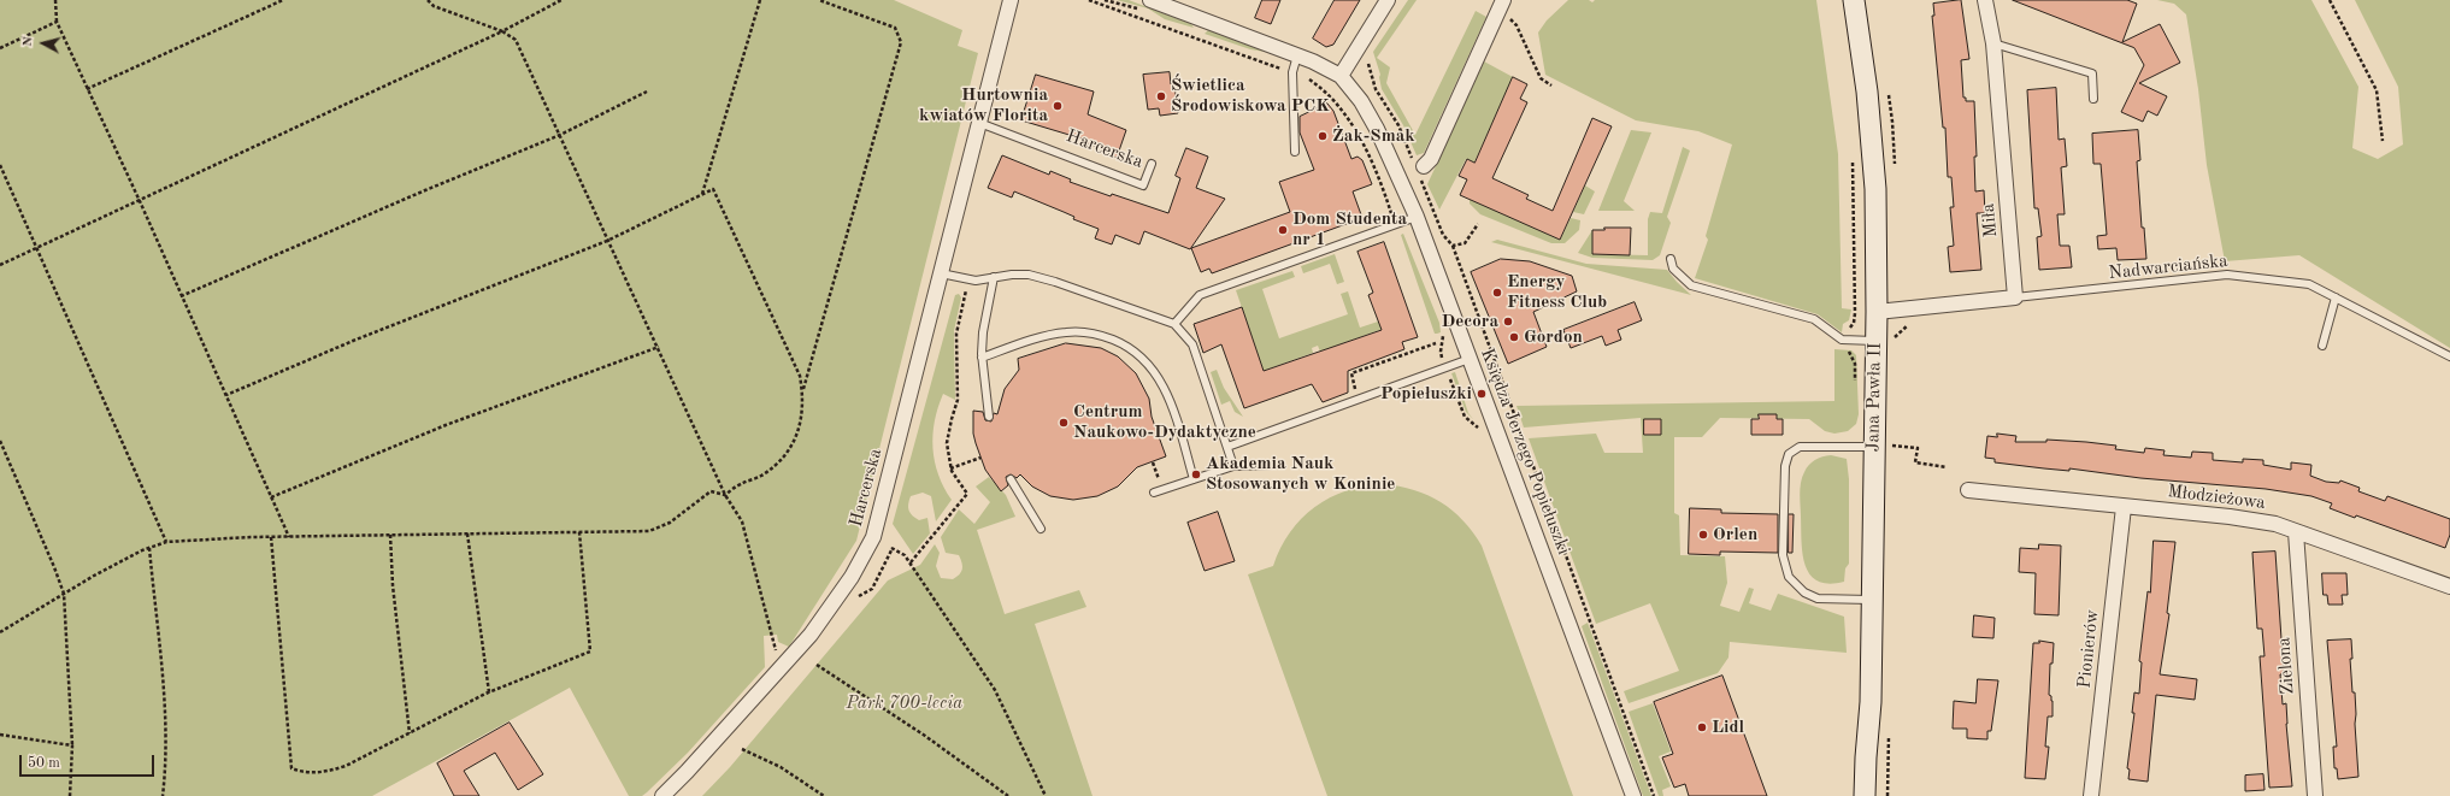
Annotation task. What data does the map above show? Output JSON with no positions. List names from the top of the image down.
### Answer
{
  "streets": {
    "main road": ["Jana Pawła II"],
    "street": [
      "Harcerska",
      "Miła",
      "Księdza Jerzego Popiełuszki",
      "Młodzieżowa",
      "Pionierów",
      "Zielona"
    ],
    "lane": ["Nadwarciańska"]
  },
  "crossings": [
    ["Miła", "Nadwarciańska"],
    ["Młodzieżowa", "Pionierów"],
    ["Młodzieżowa", "Zielona"]
  ],
  "parks": ["Park 700-lecia"],
  "places": [
    "Świetlica Środowiskowa PCK",
    "Hurtownia kwiatów Florita",
    "Żak-Smak",
    "Dom Studenta nr 1",
    "Energy Fitness Club",
    "Decora",
    "Gordon",
    "Popiełuszki",
    "Centrum Naukowo-Dydaktyczne",
    "Akademia Nauk Stosowanych w Koninie",
    "Orlen",
    "Lidl"
  ],
  "scale_bar": "50 m",
  "north": "left"
}
